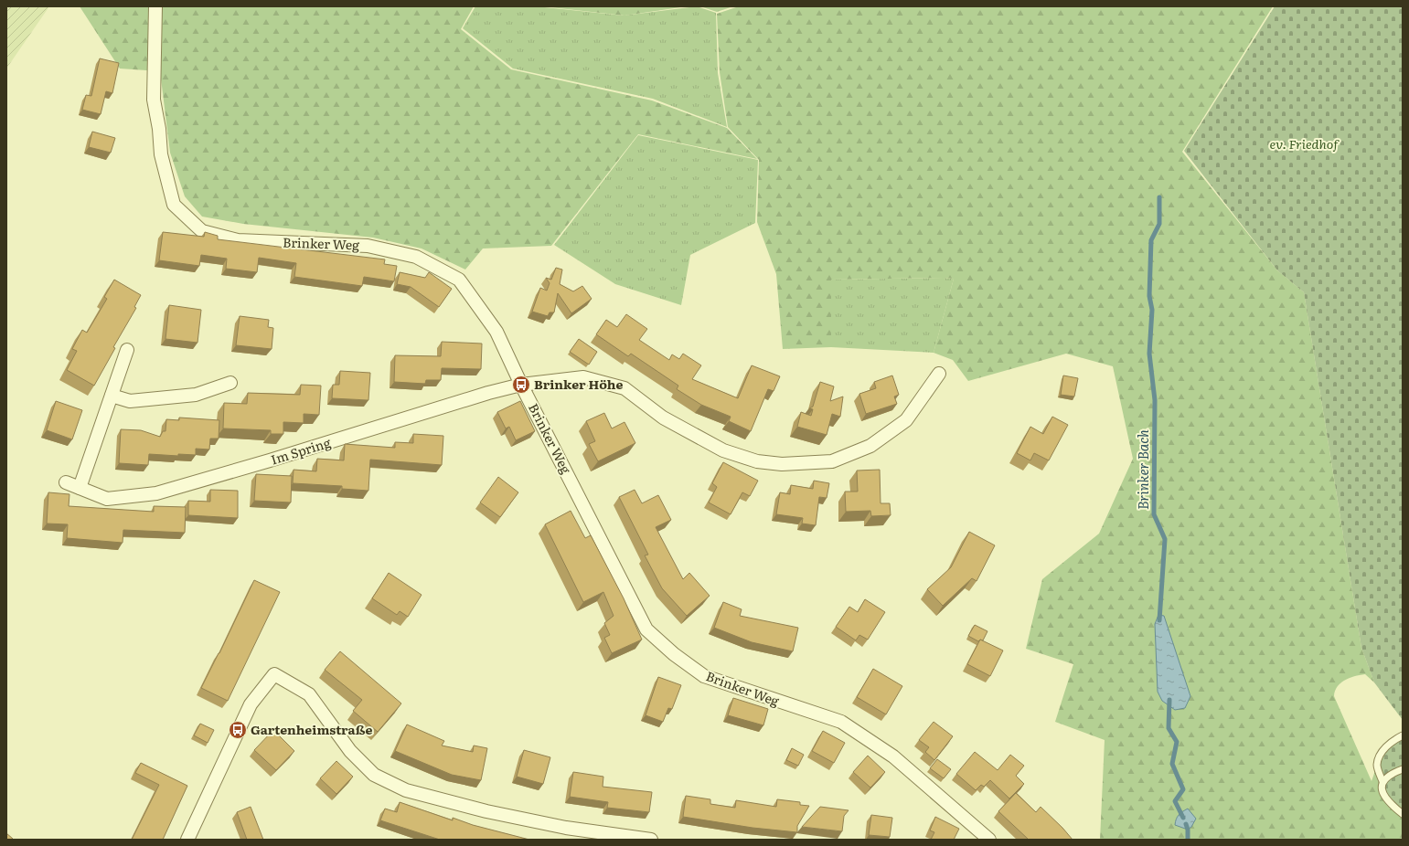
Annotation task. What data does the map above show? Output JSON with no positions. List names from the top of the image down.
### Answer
{
  "streets": {
    "street": ["Brinker Weg", "Im Spring"]
  },
  "crossings": [
    ["Brinker Weg", "Im Spring"]
  ],
  "water": ["Brinker Bach"],
  "parks": ["ev. Friedhof"],
  "places": {
    "bus stop": ["Brinker Höhe", "Gartenheimstraße"]
  }
}
